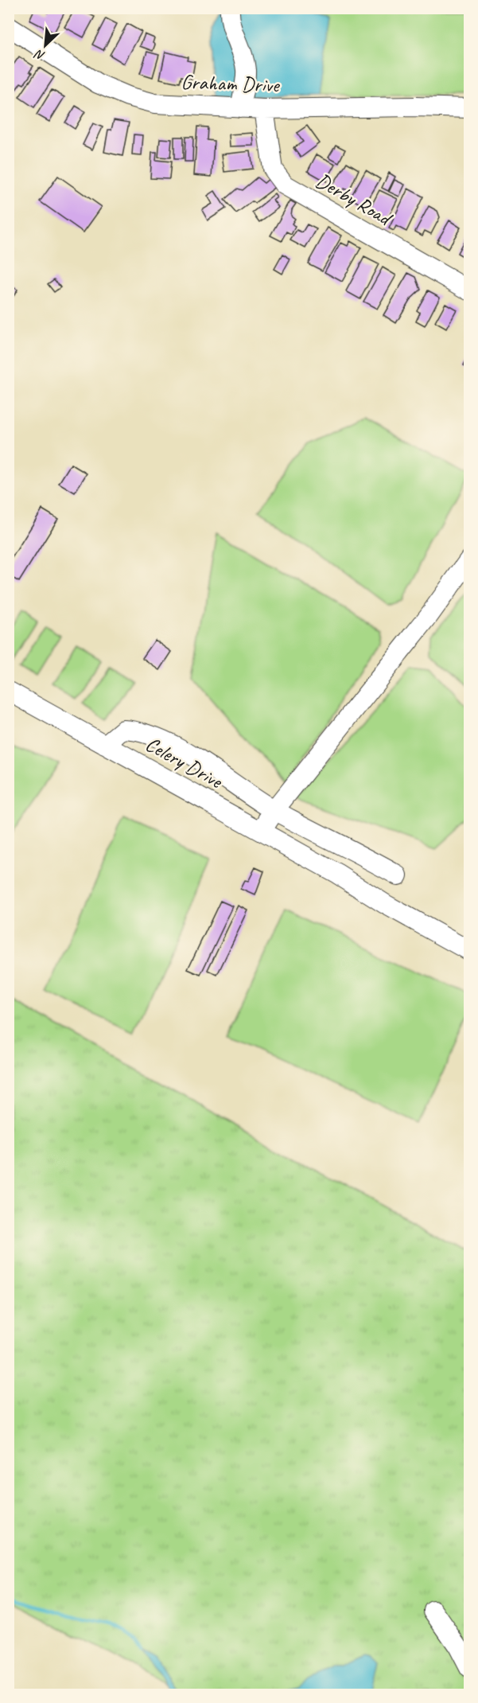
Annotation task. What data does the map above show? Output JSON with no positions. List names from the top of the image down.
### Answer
{
  "streets": {
    "street": ["Graham Drive", "Derby Road", "Celery Drive"]
  },
  "crossings": [
    ["Graham Drive", "Derby Road"]
  ],
  "north": "bottom left"
}
